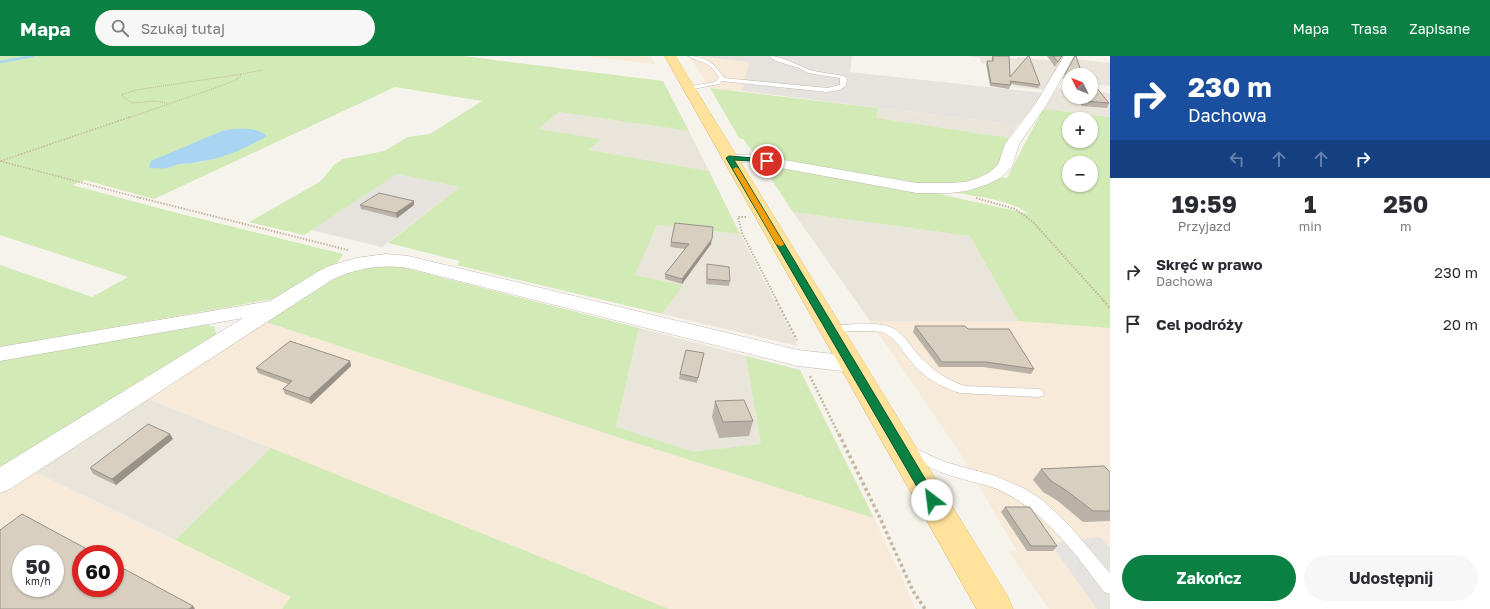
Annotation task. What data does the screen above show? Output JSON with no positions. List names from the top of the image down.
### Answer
{
  "north": "top left",
  "page": {
    "header": "Mapa",
    "search": "Szukaj tutaj",
    "nav": ["Mapa", "Trasa", "Zapisane"],
    "turn": ["230 m", "Dachowa"],
    "map_buttons": ["+", "−"],
    "eta": [
      "19:59",
      "Przyjazd",
      "1",
      "min",
      "250",
      "m"
    ],
    "list": [
      {
        "name": "Skręć w prawo",
        "note": "Dachowa",
        "value": "230 m"
      },
      {
        "name": "Cel podróży",
        "value": "20 m"
      }
    ],
    "speed": "50 km/h",
    "limit": "60",
    "buttons": ["Zakończ", "Udostępnij"]
  }
}
